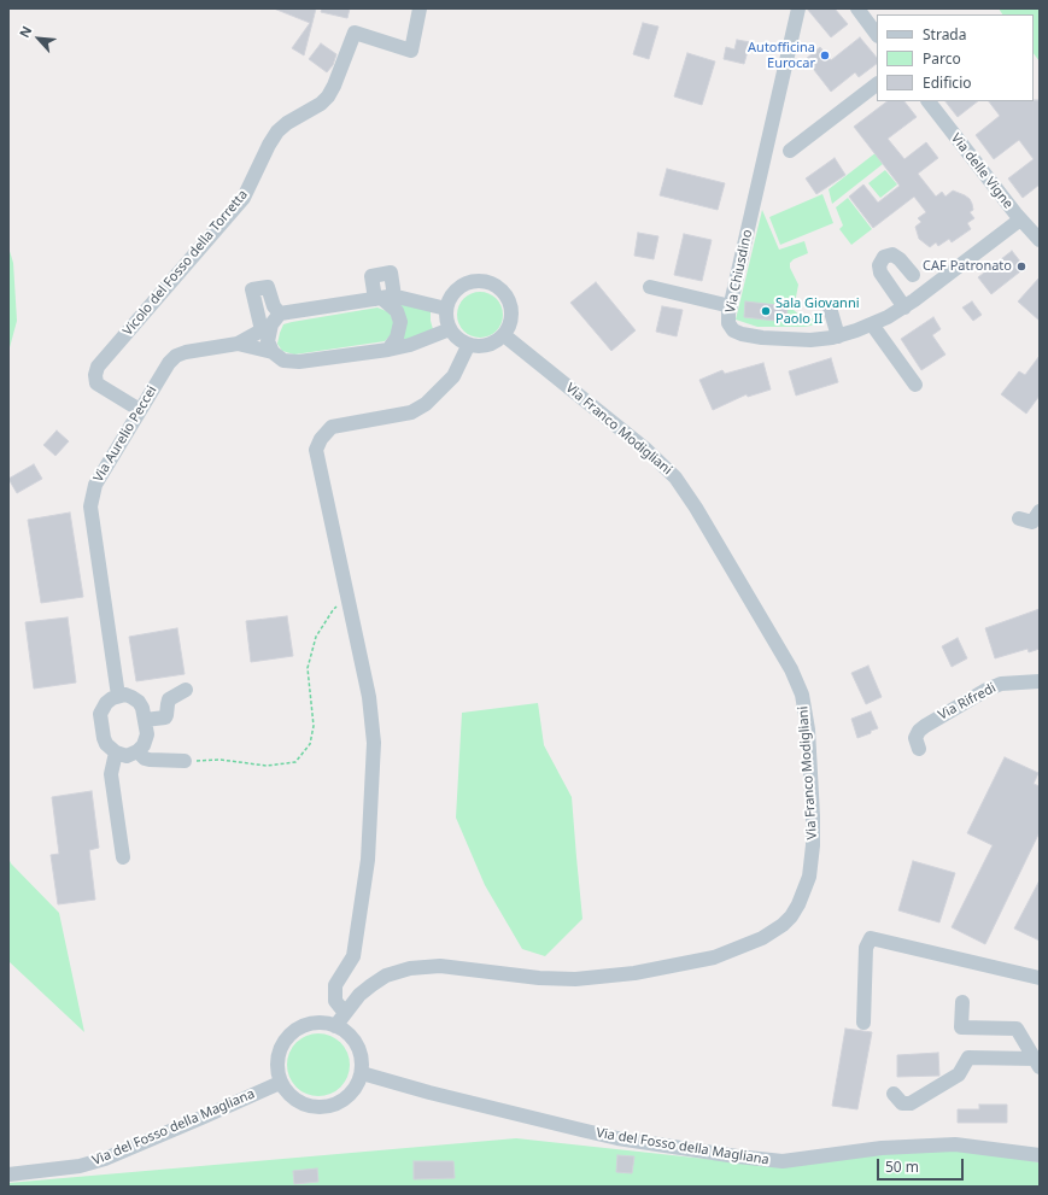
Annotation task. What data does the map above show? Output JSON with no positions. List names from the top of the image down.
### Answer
{
  "streets": {
    "street": [
      "Via delle Vigne",
      "Vicolo del Fosso della Torretta",
      "Via Chiusdino",
      "Via Franco Modigliani",
      "Via Aurelio Peccei",
      "Via Rifredi",
      "Via del Fosso della Magliana"
    ]
  },
  "crossings": [
    ["Via delle Vigne", "Via Chiusdino"],
    ["Vicolo del Fosso della Torretta", "Via Aurelio Peccei"],
    ["Via Franco Modigliani", "Via Aurelio Peccei"],
    ["Via Franco Modigliani", "Via del Fosso della Magliana"]
  ],
  "places": ["Autofficina Eurocar", "CAF Patronato", "Sala Giovanni Paolo II"],
  "legend": ["Strada", "Parco", "Edificio"],
  "scale_bar": "50 m",
  "north": "top left"
}
